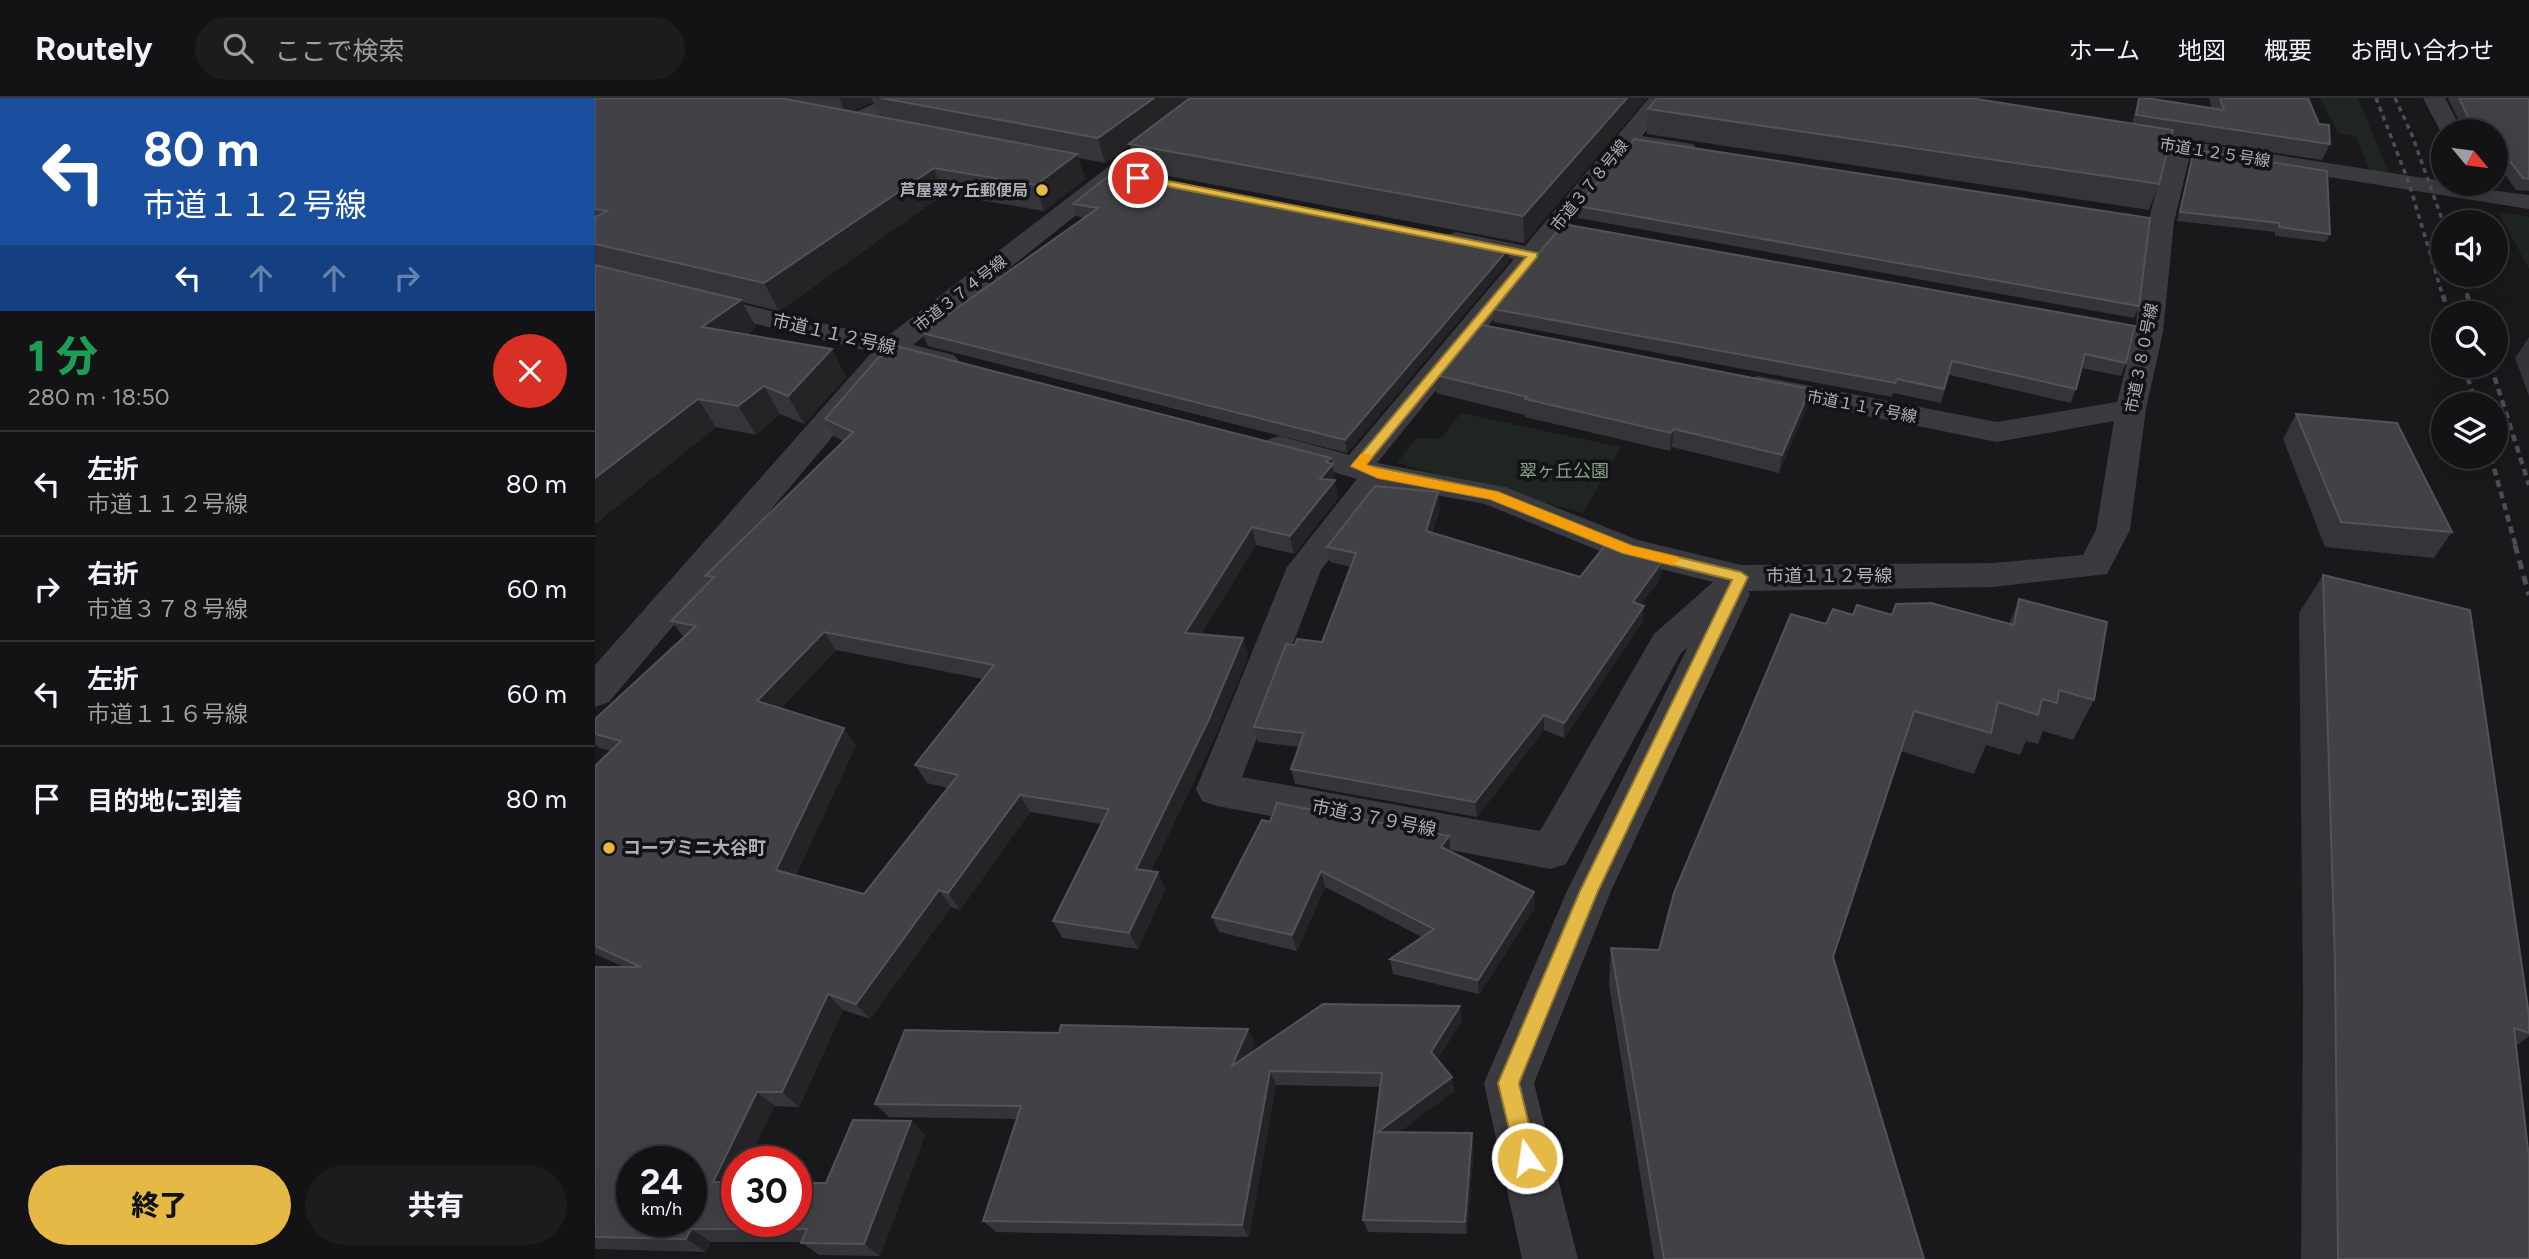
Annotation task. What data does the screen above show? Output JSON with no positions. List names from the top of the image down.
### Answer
{
  "streets": {
    "street": [
      "市道１２５号線",
      "市道３７８号線",
      "市道３７４号線",
      "市道１１２号線",
      "市道３８０号線",
      "市道１１７号線",
      "市道３７９号線"
    ]
  },
  "crossings": [
    ["市道１２５号線", "市道３８０号線"],
    ["市道３７８号線", "市道１１２号線"],
    ["市道３７８号線", "市道３７９号線"],
    ["市道３７４号線", "市道１１２号線"],
    ["市道１１２号線", "市道３８０号線"],
    ["市道１１２号線", "市道３７９号線"],
    ["市道３８０号線", "市道１１７号線"]
  ],
  "parks": ["翠ヶ丘公園"],
  "places": ["芦屋翠ケ丘郵便局", "コープミニ大谷町"],
  "north": "bottom right",
  "page": {
    "header": "Routely",
    "search": "ここで検索",
    "nav": [
      "ホーム",
      "地図",
      "概要",
      "お問い合わせ"
    ],
    "turn": ["80 m", "市道１１２号線"],
    "heading": ["1 分", "280 m · 18:50"],
    "list": [
      {
        "name": "左折",
        "note": "市道１１２号線",
        "value": "80 m"
      },
      {
        "name": "右折",
        "note": "市道３７８号線",
        "value": "60 m"
      },
      {
        "name": "左折",
        "note": "市道１１６号線",
        "value": "60 m"
      },
      {
        "name": "目的地に到着",
        "value": "80 m"
      }
    ],
    "speed": "24 km/h",
    "limit": "30",
    "buttons": ["終了", "共有"]
  }
}
